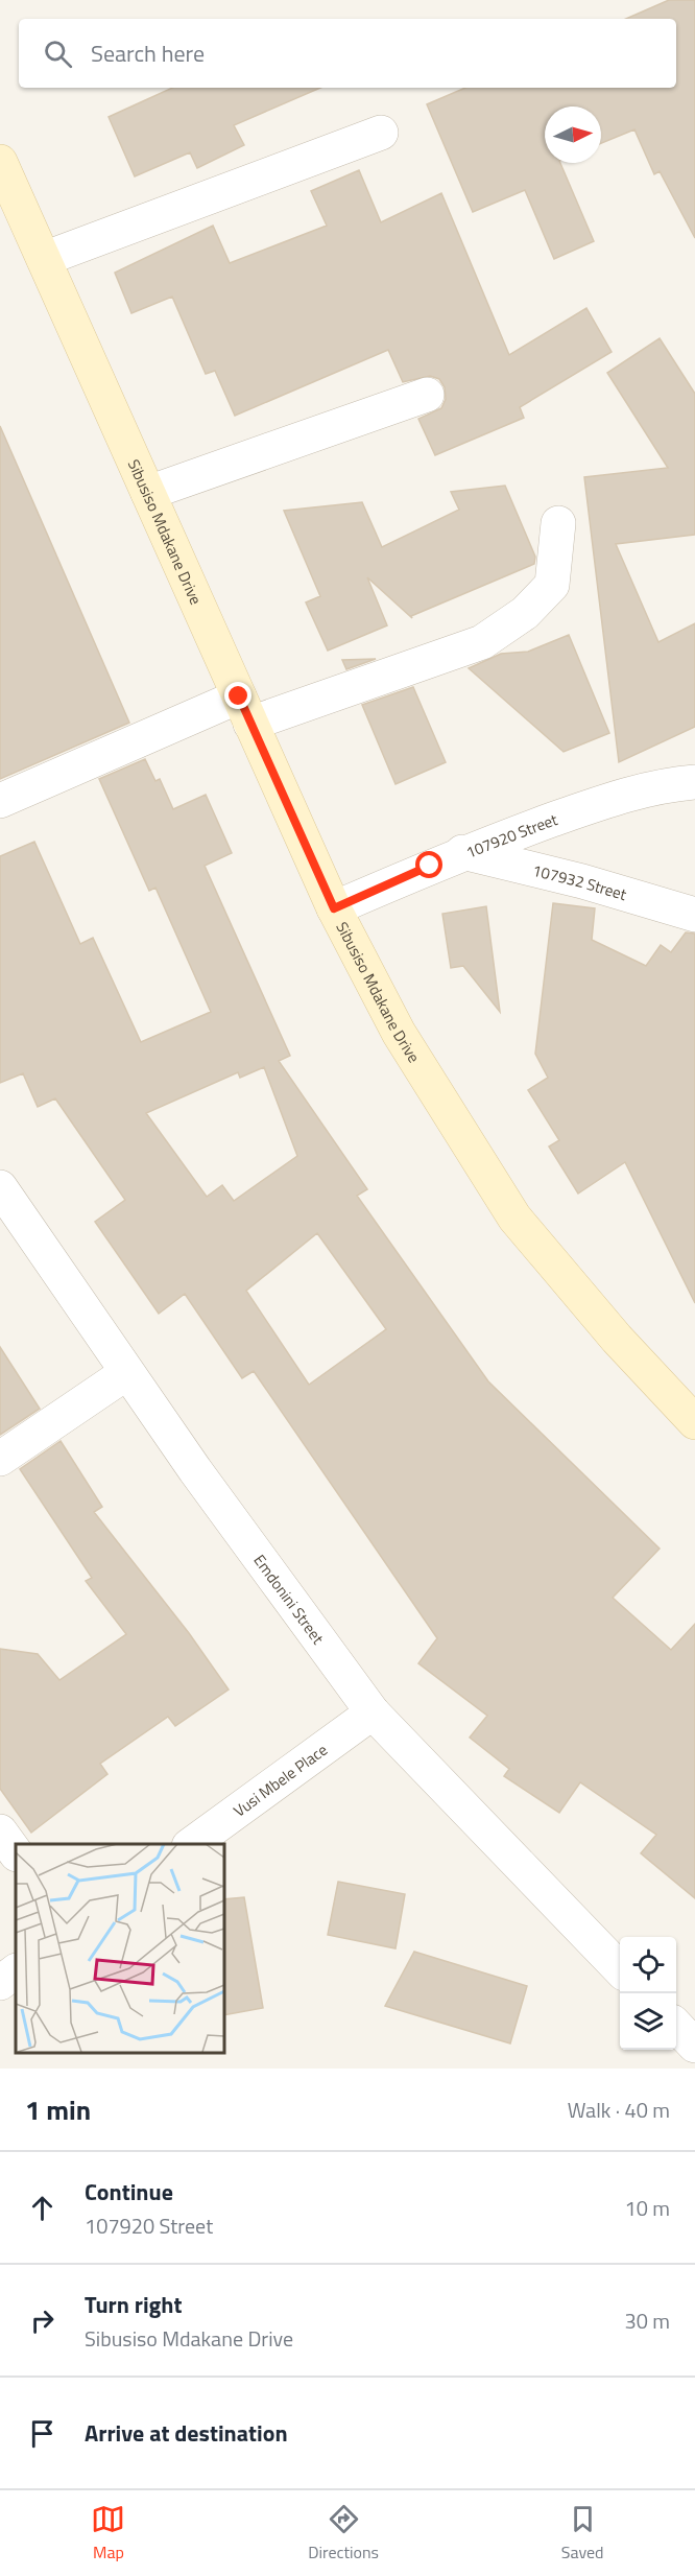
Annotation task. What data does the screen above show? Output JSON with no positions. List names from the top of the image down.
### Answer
{
  "streets": {
    "street": [
      "Sibusiso Mdakane Drive",
      "107920 Street",
      "107932 Street",
      "Emdonini Street",
      "Vusi Mbele Place"
    ]
  },
  "crossings": [
    ["Sibusiso Mdakane Drive", "107920 Street"],
    ["107920 Street", "107932 Street"],
    ["Emdonini Street", "Vusi Mbele Place"]
  ],
  "north": "right",
  "page": {
    "search": "Search here",
    "heading": ["1 min", "Walk · 40 m"],
    "list": [
      ["Continue", "107920 Street", "10 m"],
      ["Turn right", "Sibusiso Mdakane Drive", "30 m"],
      "Arrive at destination"
    ],
    "nav": ["Map", "Directions", "Saved"]
  }
}
